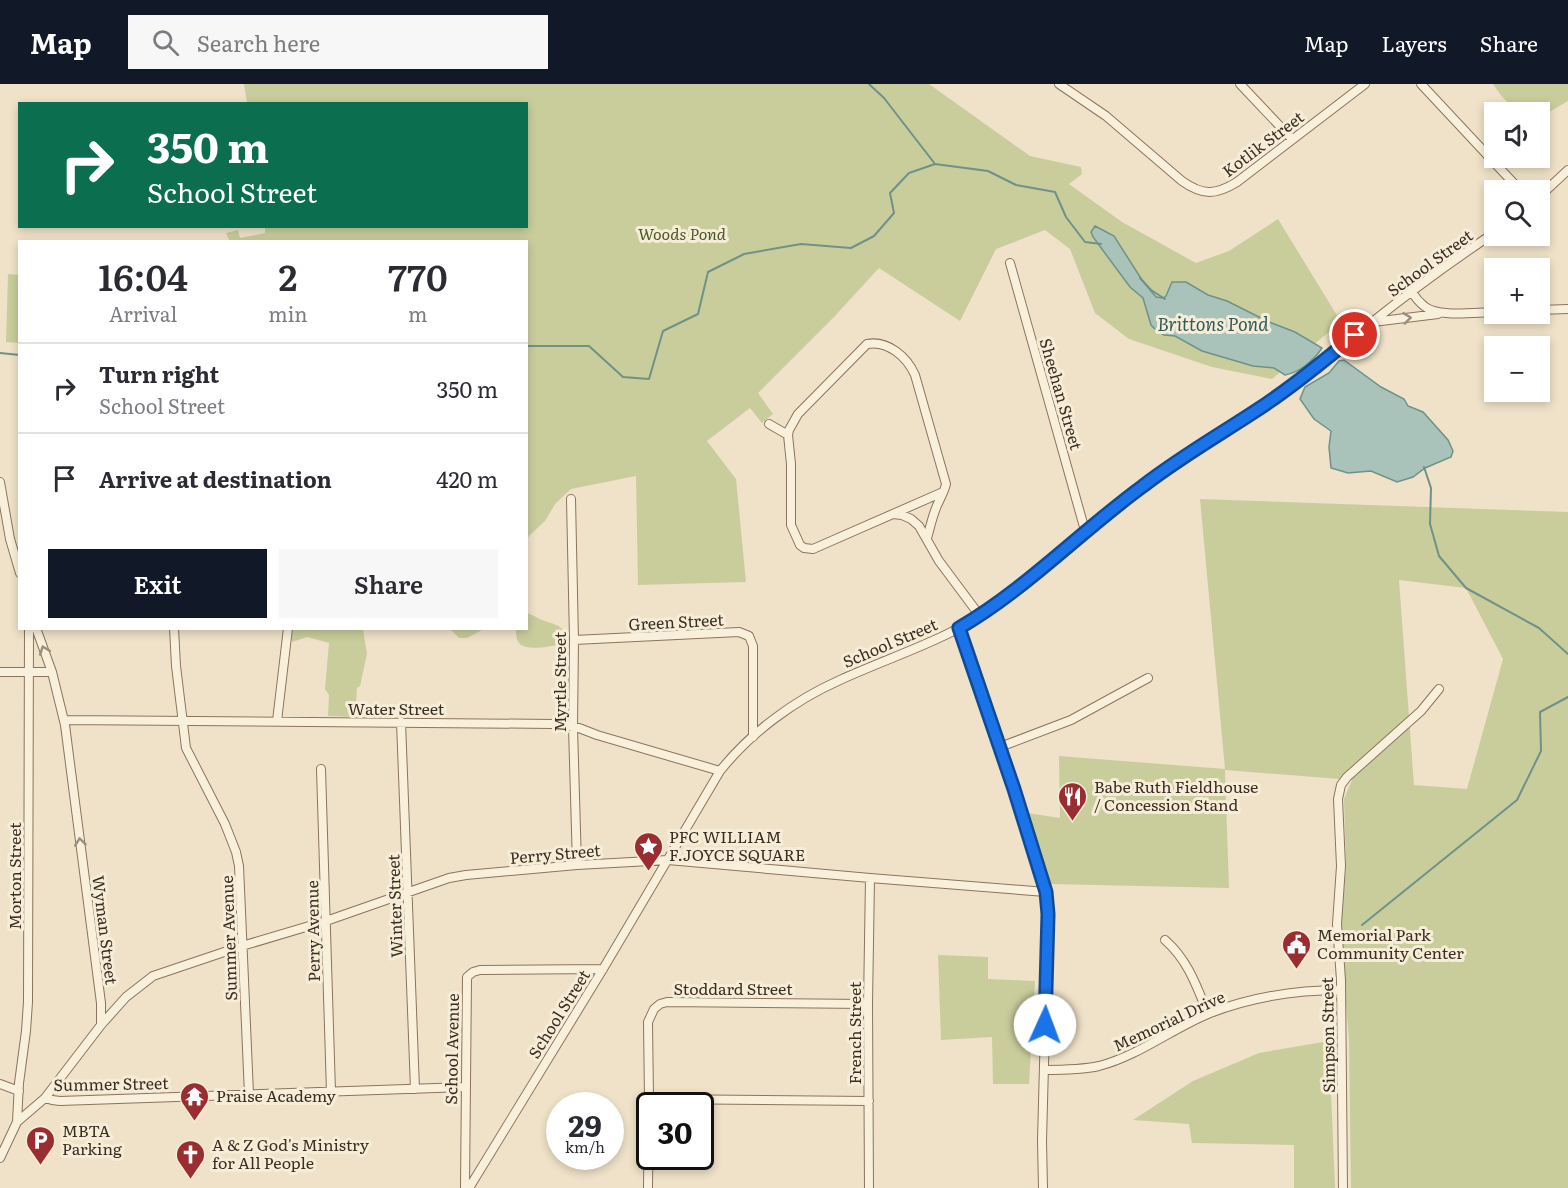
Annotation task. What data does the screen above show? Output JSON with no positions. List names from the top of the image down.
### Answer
{
  "streets": {
    "street": [
      "Kotlik Street",
      "School Street",
      "Sheehan Street",
      "Green Street",
      "Myrtle Street",
      "Water Street",
      "Perry Street",
      "Morton Street",
      "Winter Street",
      "Wyman Street",
      "Perry Avenue",
      "Summer Avenue",
      "Stoddard Street",
      "Memorial Drive",
      "French Street",
      "Simpson Street",
      "School Avenue",
      "Summer Street"
    ]
  },
  "crossings": [
    ["School Street", "Sheehan Street"],
    ["School Street", "Green Street"],
    ["School Street", "Water Street"],
    ["School Street", "Perry Street"],
    ["School Street", "School Avenue"],
    ["Green Street", "Myrtle Street"],
    ["Myrtle Street", "Water Street"],
    ["Myrtle Street", "Perry Street"],
    ["Water Street", "Winter Street"],
    ["Water Street", "Wyman Street"],
    ["Water Street", "Summer Avenue"],
    ["Perry Street", "Winter Street"],
    ["Perry Street", "Wyman Street"],
    ["Perry Street", "Perry Avenue"],
    ["Perry Street", "Summer Avenue"],
    ["Perry Street", "French Street"],
    ["Winter Street", "Summer Street"],
    ["Perry Avenue", "Summer Street"],
    ["Summer Avenue", "Summer Street"],
    ["Stoddard Street", "French Street"],
    ["Memorial Drive", "Simpson Street"],
    ["School Avenue", "Summer Street"]
  ],
  "one_way": ["Wyman Street"],
  "water": ["Brittons Pond"],
  "parks": ["Woods Pond"],
  "places": {
    "restaurant": ["Babe Ruth Fieldhouse / Concession Stand"],
    "place": ["PFC WILLIAM F.JOYCE SQUARE"],
    "public building": ["Memorial Park Community Center"],
    "temple": ["Praise Academy"],
    "parking": ["MBTA Parking"],
    "church": ["A & Z God's Ministry for All People"]
  },
  "page": {
    "header": "Map",
    "search": "Search here",
    "nav": ["Map", "Layers", "Share"],
    "map_buttons": ["+", "−"],
    "turn": ["350 m", "School Street"],
    "eta": [
      "16:04",
      "Arrival",
      "2",
      "min",
      "770",
      "m"
    ],
    "list": [
      {
        "name": "Turn right",
        "note": "School Street",
        "value": "350 m"
      },
      {
        "name": "Arrive at destination",
        "value": "420 m"
      }
    ],
    "buttons": ["Exit", "Share"],
    "speed": "29 km/h",
    "limit": "30"
  }
}
